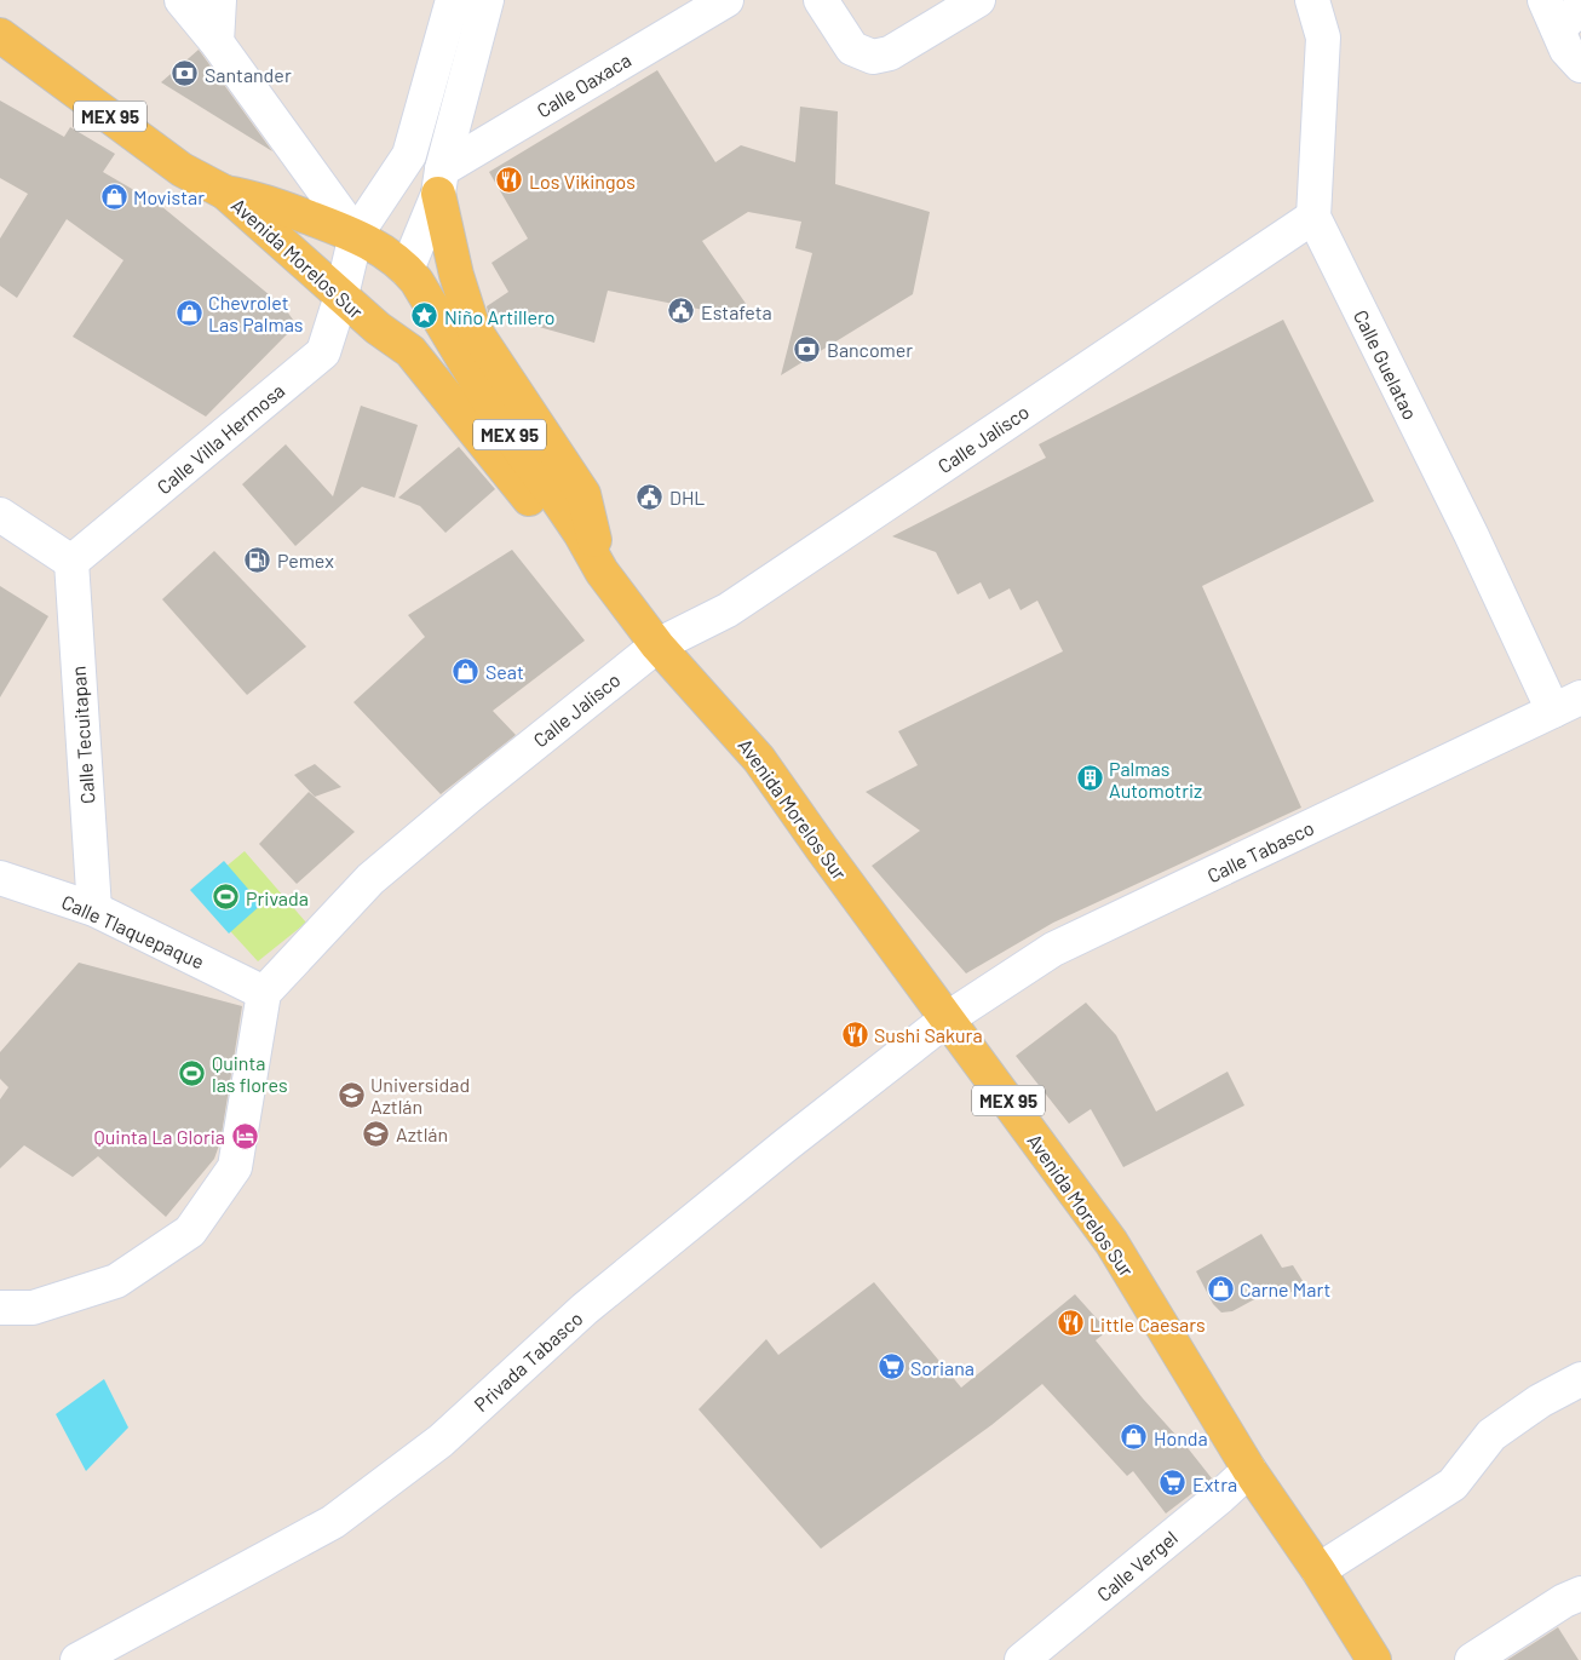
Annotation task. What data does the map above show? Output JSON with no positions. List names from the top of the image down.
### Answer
{
  "streets": {
    "main road": ["MEX 95", "Avenida Morelos Sur"],
    "street": [
      "Calle Oaxaca",
      "Calle Guelatao",
      "Calle Villa Hermosa",
      "Calle Jalisco",
      "Calle Tecuitapan",
      "Calle Tabasco",
      "Calle Tlaquepaque",
      "Privada Tabasco",
      "Calle Vergel"
    ]
  },
  "crossings": [
    ["MEX 95", "Avenida Morelos Sur"],
    ["Avenida Morelos Sur", "Calle Villa Hermosa"],
    ["Avenida Morelos Sur", "Calle Jalisco"],
    ["Avenida Morelos Sur", "Calle Tabasco"],
    ["Avenida Morelos Sur", "Privada Tabasco"],
    ["Avenida Morelos Sur", "Calle Vergel"],
    ["Calle Guelatao", "Calle Jalisco"],
    ["Calle Guelatao", "Calle Tabasco"],
    ["Calle Villa Hermosa", "Calle Tecuitapan"],
    ["Calle Jalisco", "Calle Tlaquepaque"],
    ["Calle Tecuitapan", "Calle Tlaquepaque"],
    ["Calle Tabasco", "Privada Tabasco"]
  ],
  "places": {
    "bank": ["Santander", "Bancomer"],
    "restaurant": ["Los Vikingos", "Sushi Sakura", "Little Caesars"],
    "shop": [
      "Movistar",
      "Chevrolet Las Palmas",
      "Seat",
      "Carne Mart",
      "Honda"
    ],
    "public building": ["Estafeta", "DHL"],
    "place": ["Niño Artillero"],
    "fuel station": ["Pemex"],
    "building": ["Palmas Automotriz"],
    "sports": ["Privada", "Quinta las flores"],
    "school or university": ["Universidad Aztlán", "Aztlán"],
    "hotel": ["Quinta La Gloria"],
    "supermarket": ["Soriana", "Extra"]
  }
}
